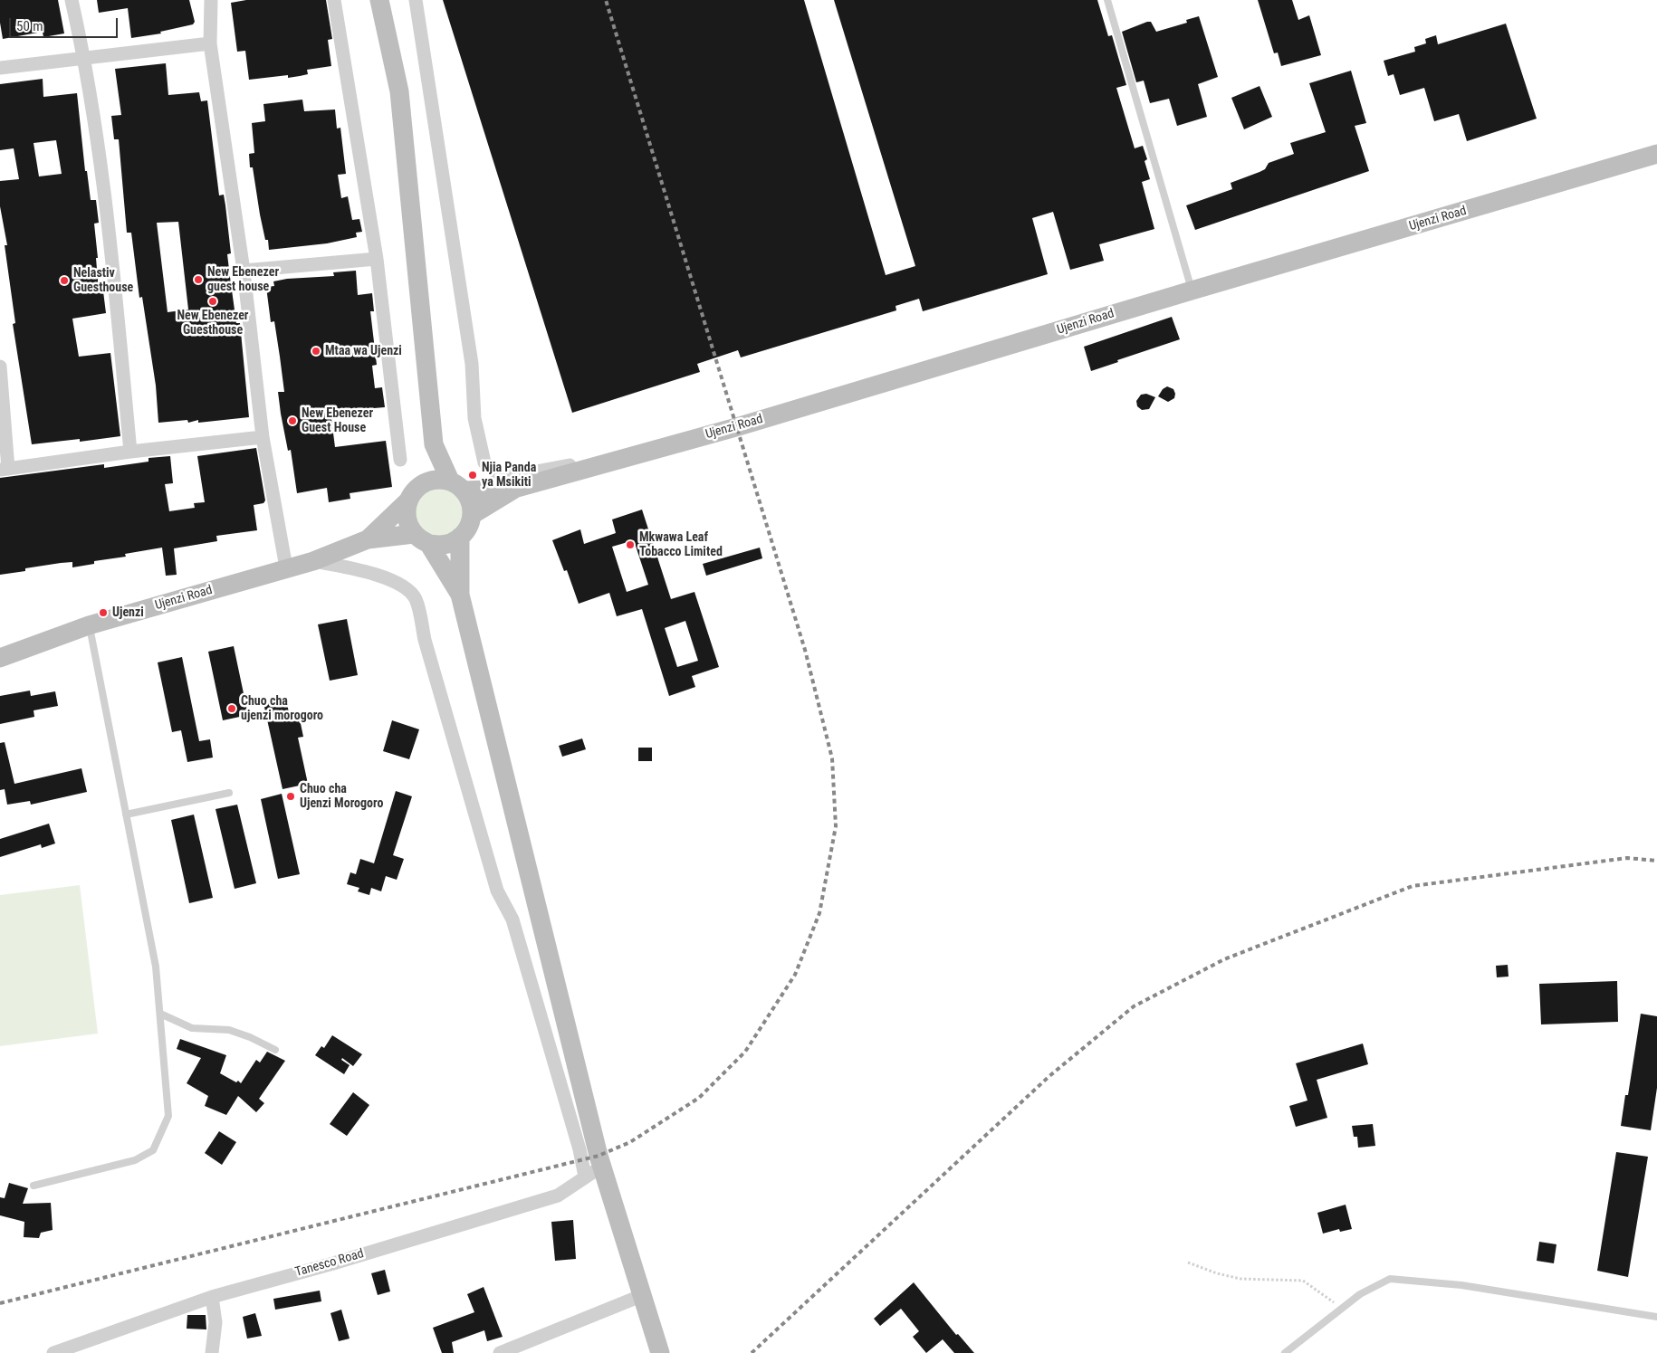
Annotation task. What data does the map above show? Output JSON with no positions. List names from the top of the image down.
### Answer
{
  "streets": {
    "street": ["Ujenzi Road", "Tanesco Road"]
  },
  "places": [
    "New Ebenezer guest house",
    "Nelastiv Guesthouse",
    "New Ebenezer Guesthouse",
    "Mtaa wa Ujenzi",
    "New Ebenezer Guest House",
    "Njia Panda ya Msikiti",
    "Mkwawa Leaf Tobacco Limited",
    "Ujenzi",
    "Chuo cha ujenzi morogoro",
    "Chuo cha Ujenzi Morogoro"
  ],
  "scale_bar": "50 m"
}
